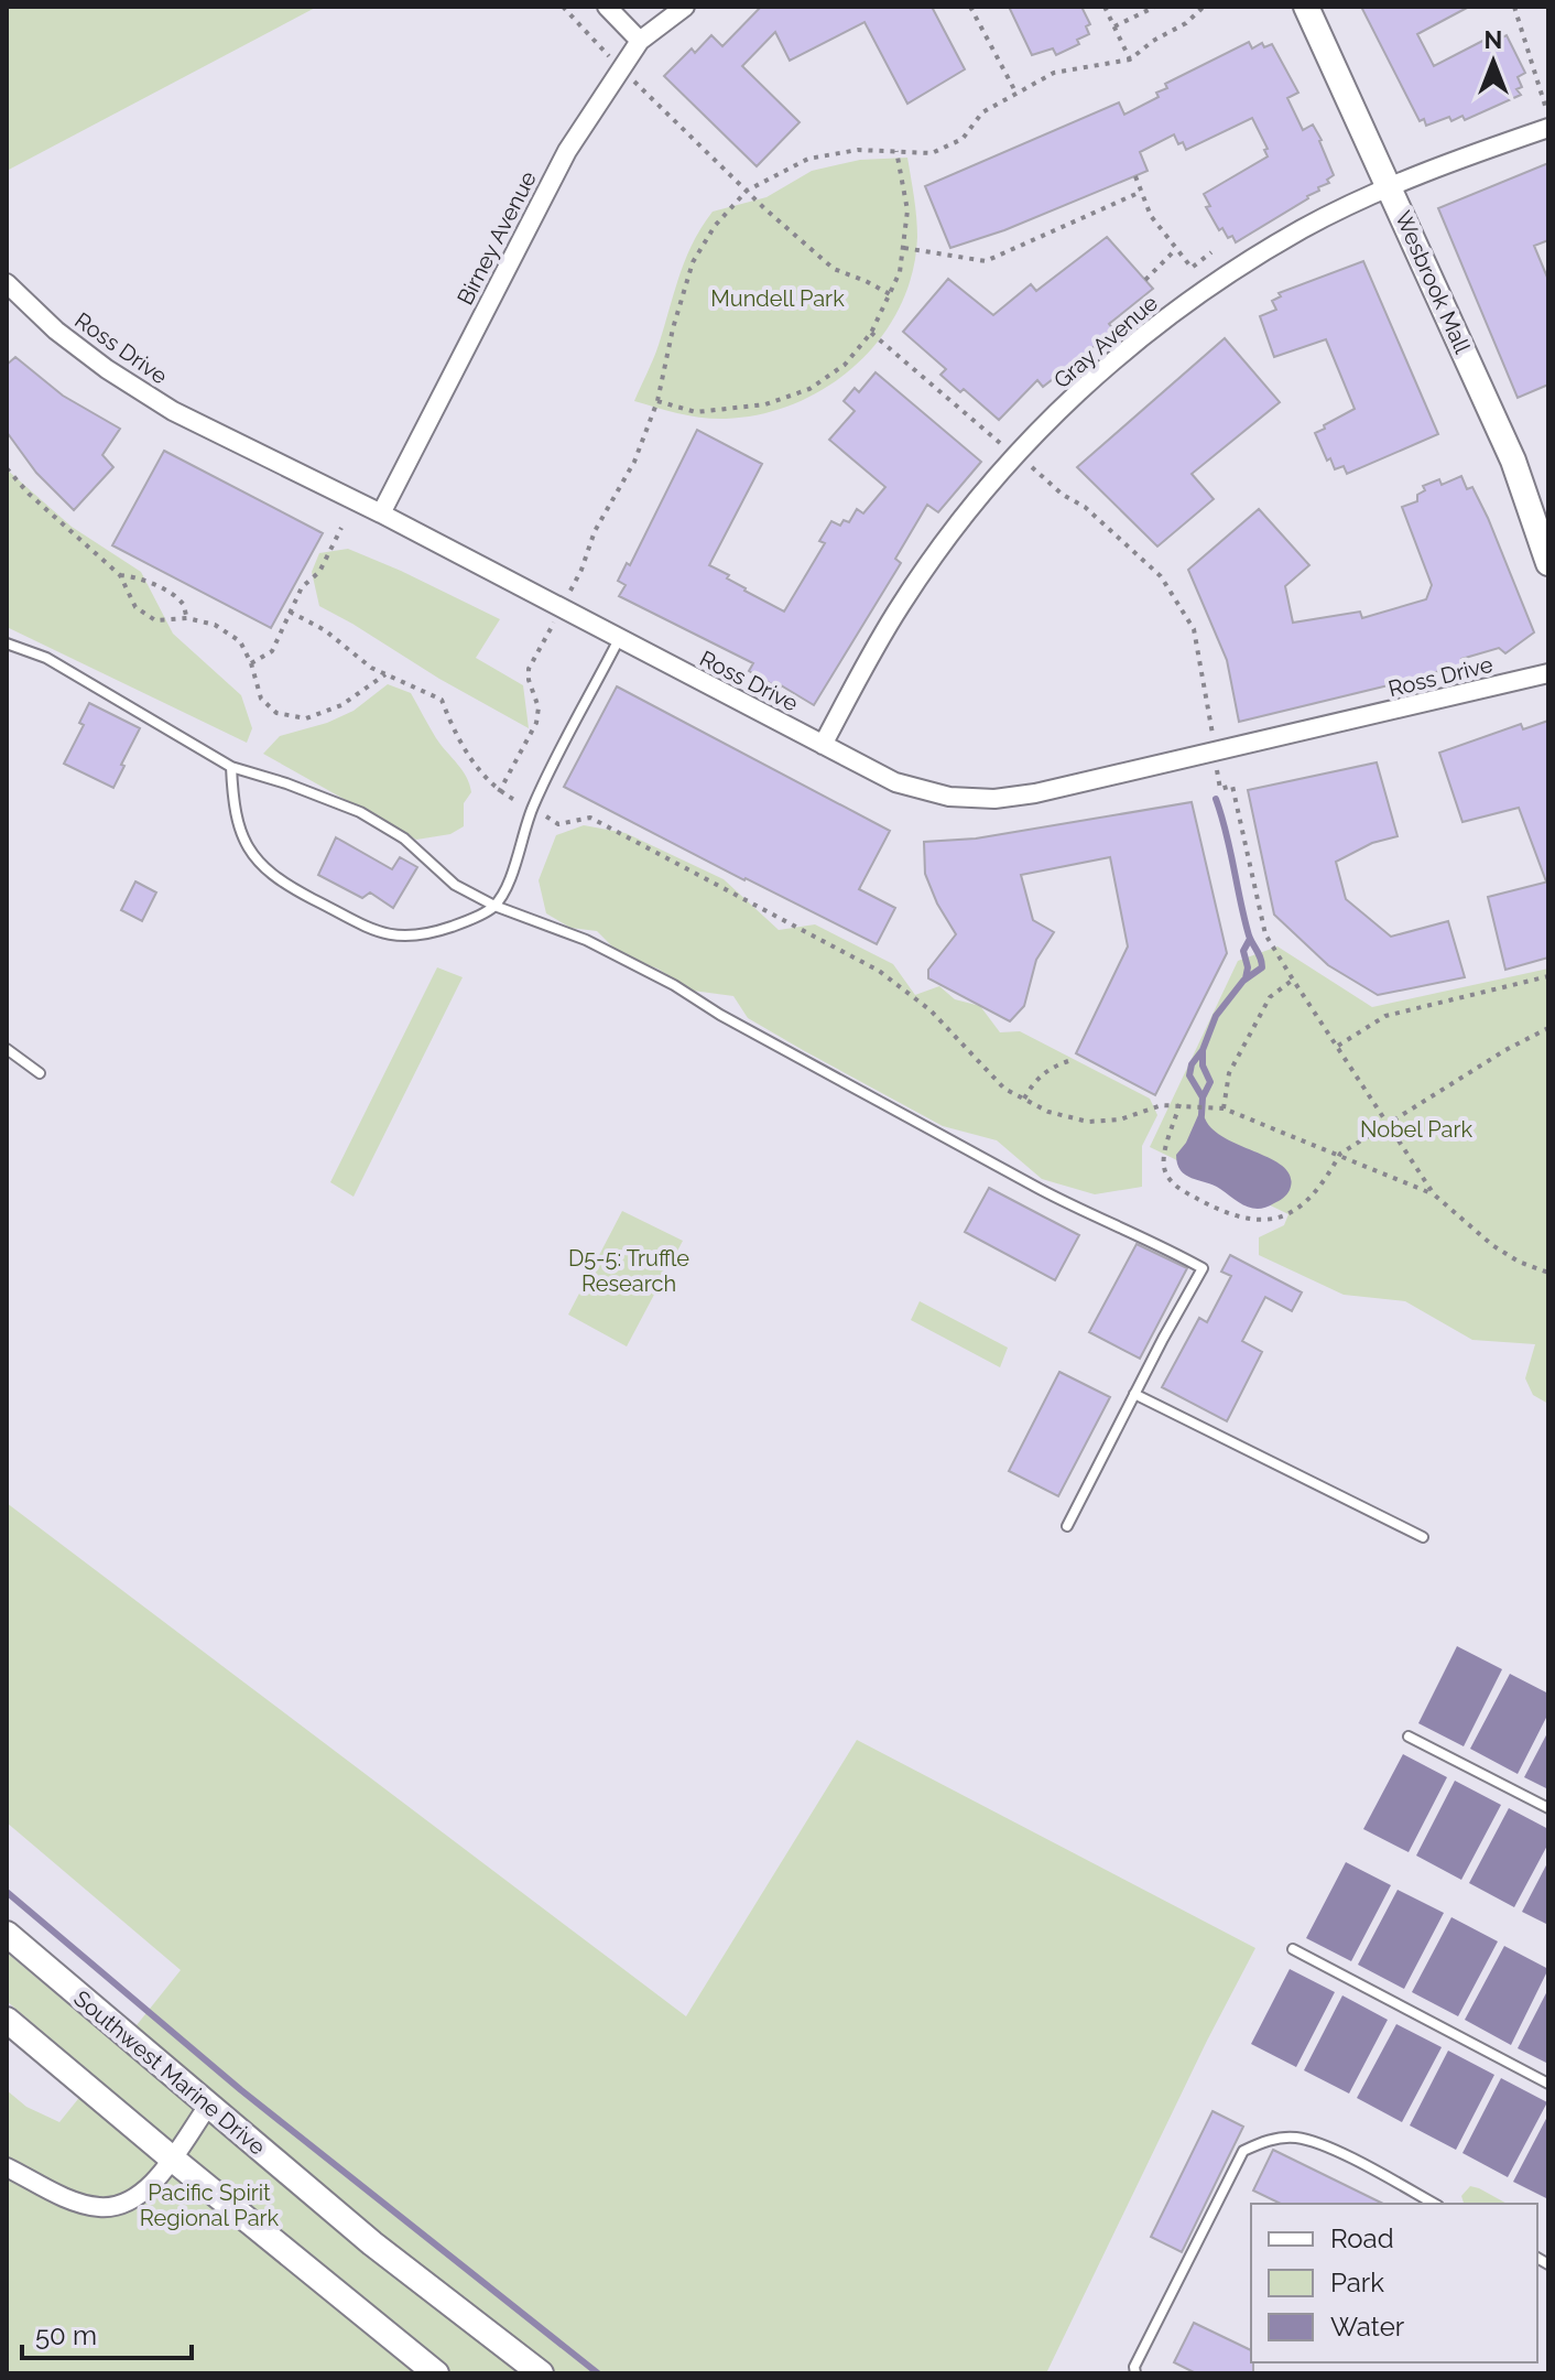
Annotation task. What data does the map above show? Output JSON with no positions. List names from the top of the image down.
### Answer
{
  "streets": {
    "main road": ["Wesbrook Mall", "Southwest Marine Drive"],
    "street": ["Birney Avenue", "Gray Avenue", "Ross Drive"]
  },
  "crossings": [
    ["Birney Avenue", "Ross Drive"],
    ["Wesbrook Mall", "Gray Avenue"],
    ["Gray Avenue", "Ross Drive"]
  ],
  "parks": [
    "Mundell Park",
    "Nobel Park",
    "D5-5: Truffle Research",
    "Pacific Spirit Regional Park"
  ],
  "legend": ["Road", "Park", "Water"],
  "scale_bar": "50 m",
  "north": "top"
}
